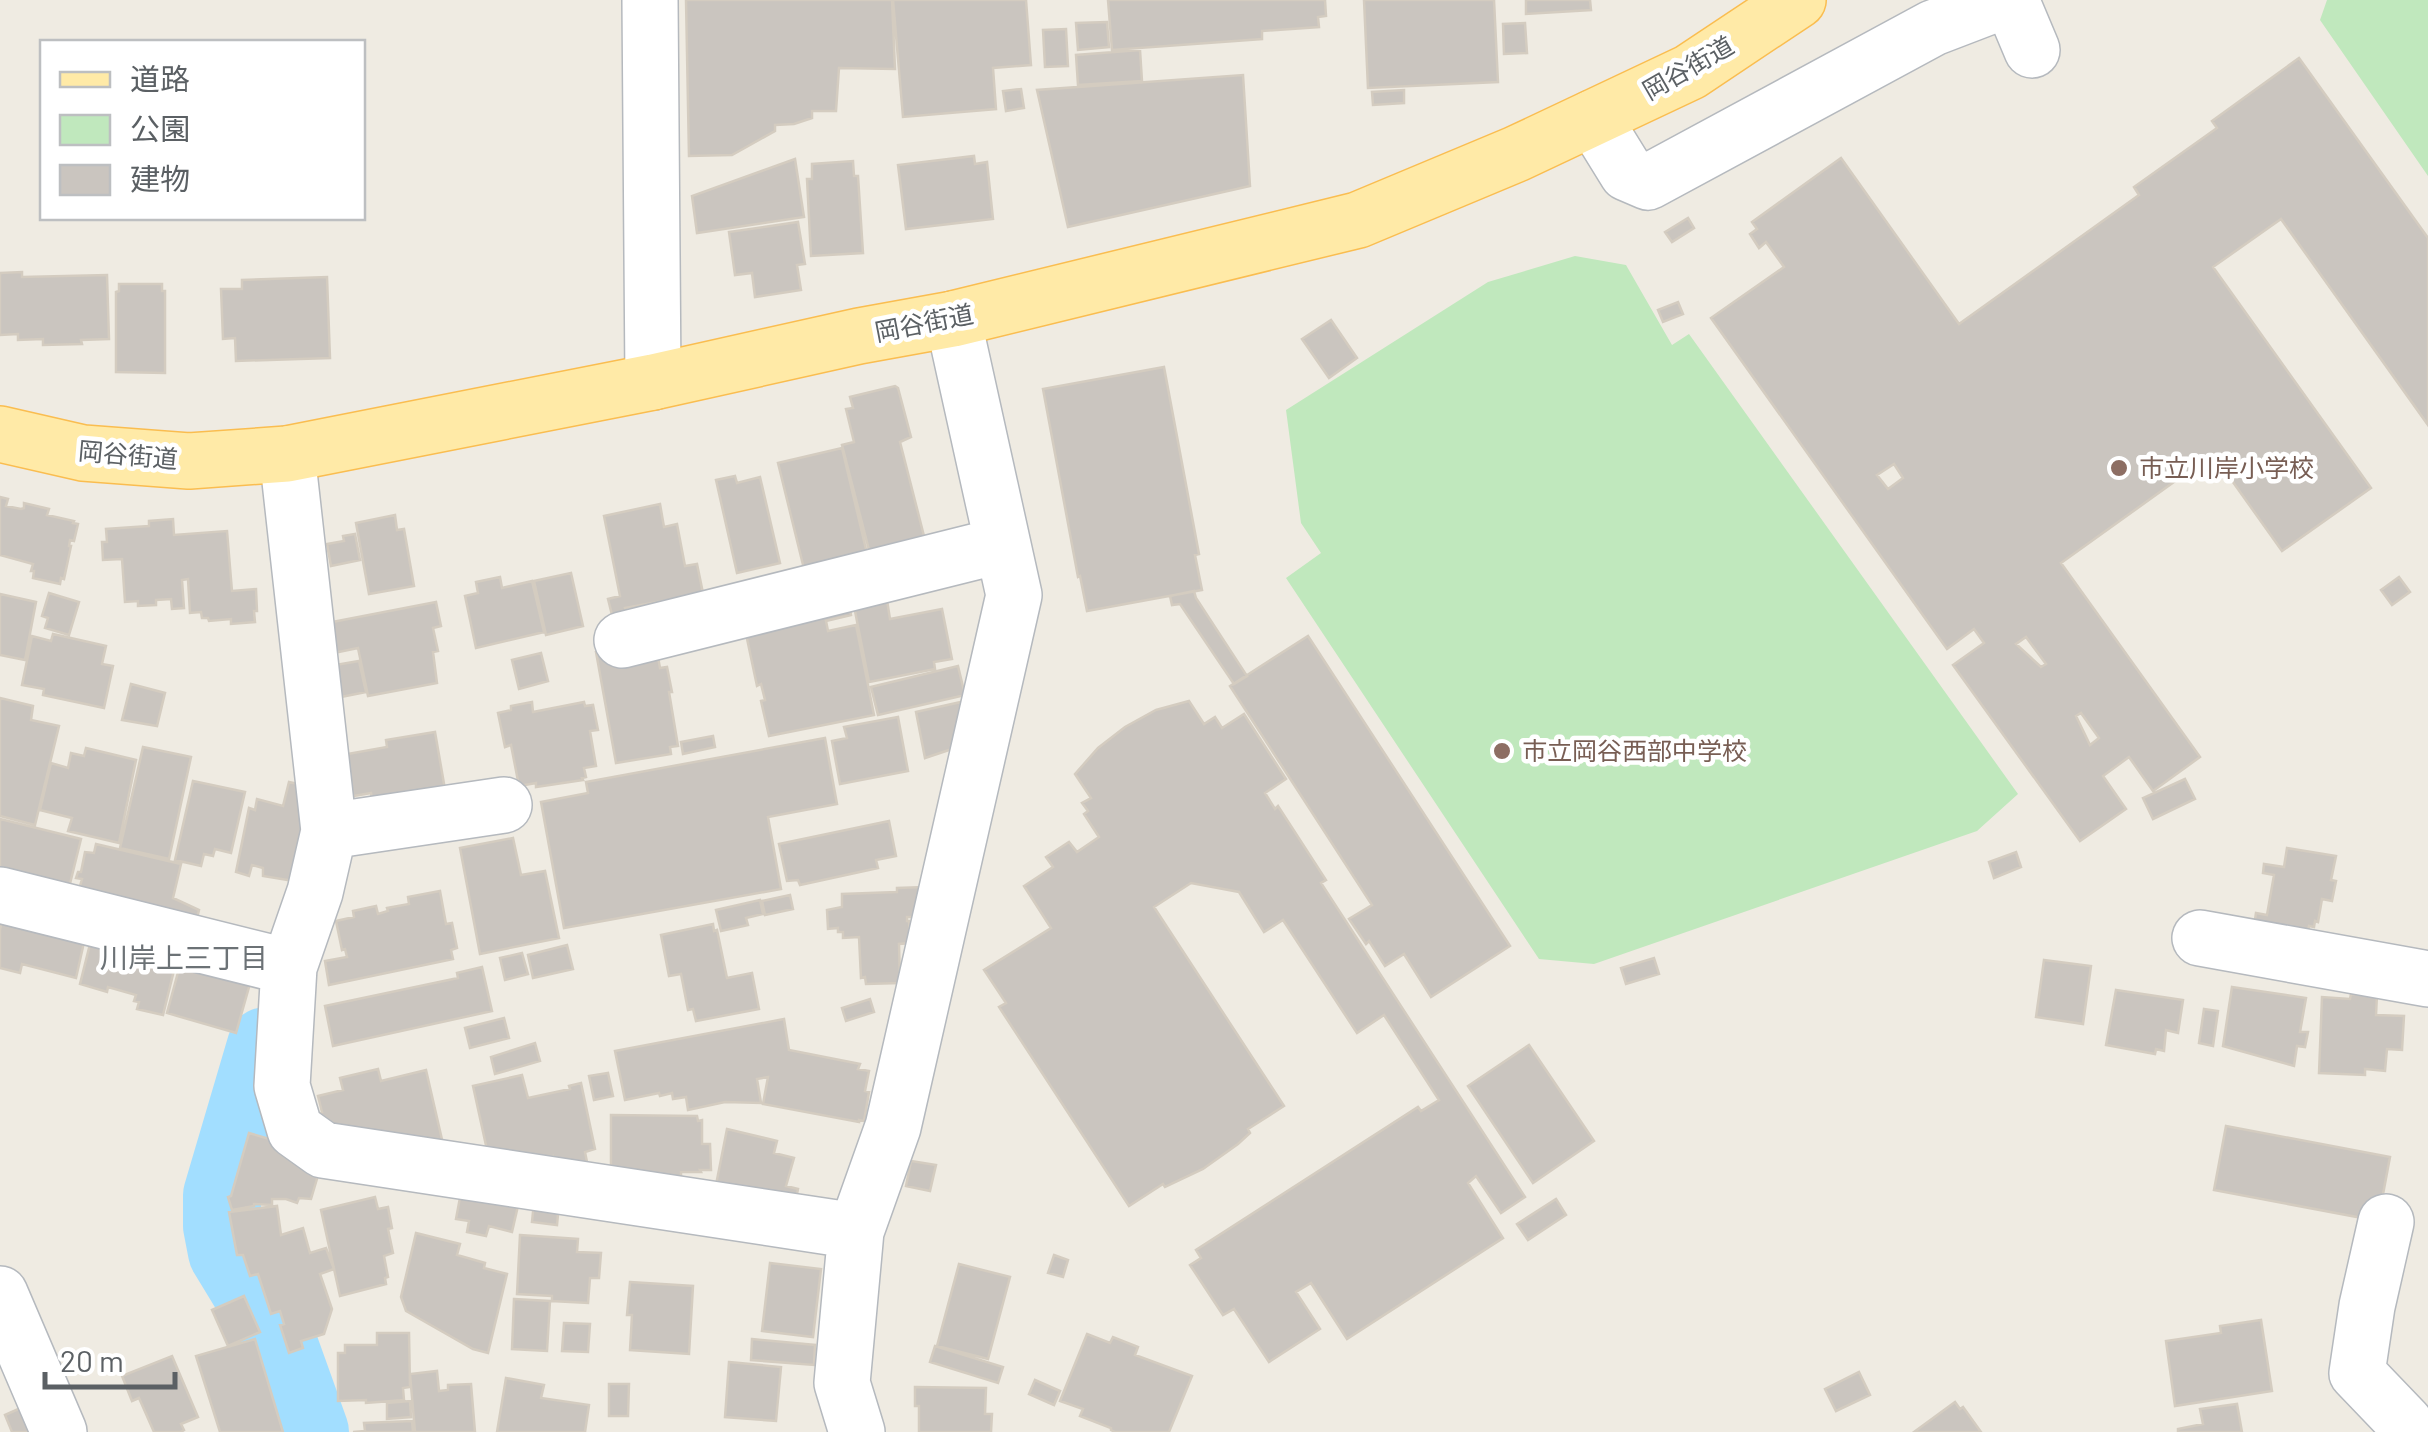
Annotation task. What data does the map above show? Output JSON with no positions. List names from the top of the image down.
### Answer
{
  "streets": {
    "main road": ["岡谷街道"]
  },
  "districts": ["川岸上三丁目"],
  "places": ["市立川岸小学校", "市立岡谷西部中学校"],
  "legend": ["道路", "公園", "建物"],
  "scale_bar": "20 m"
}
